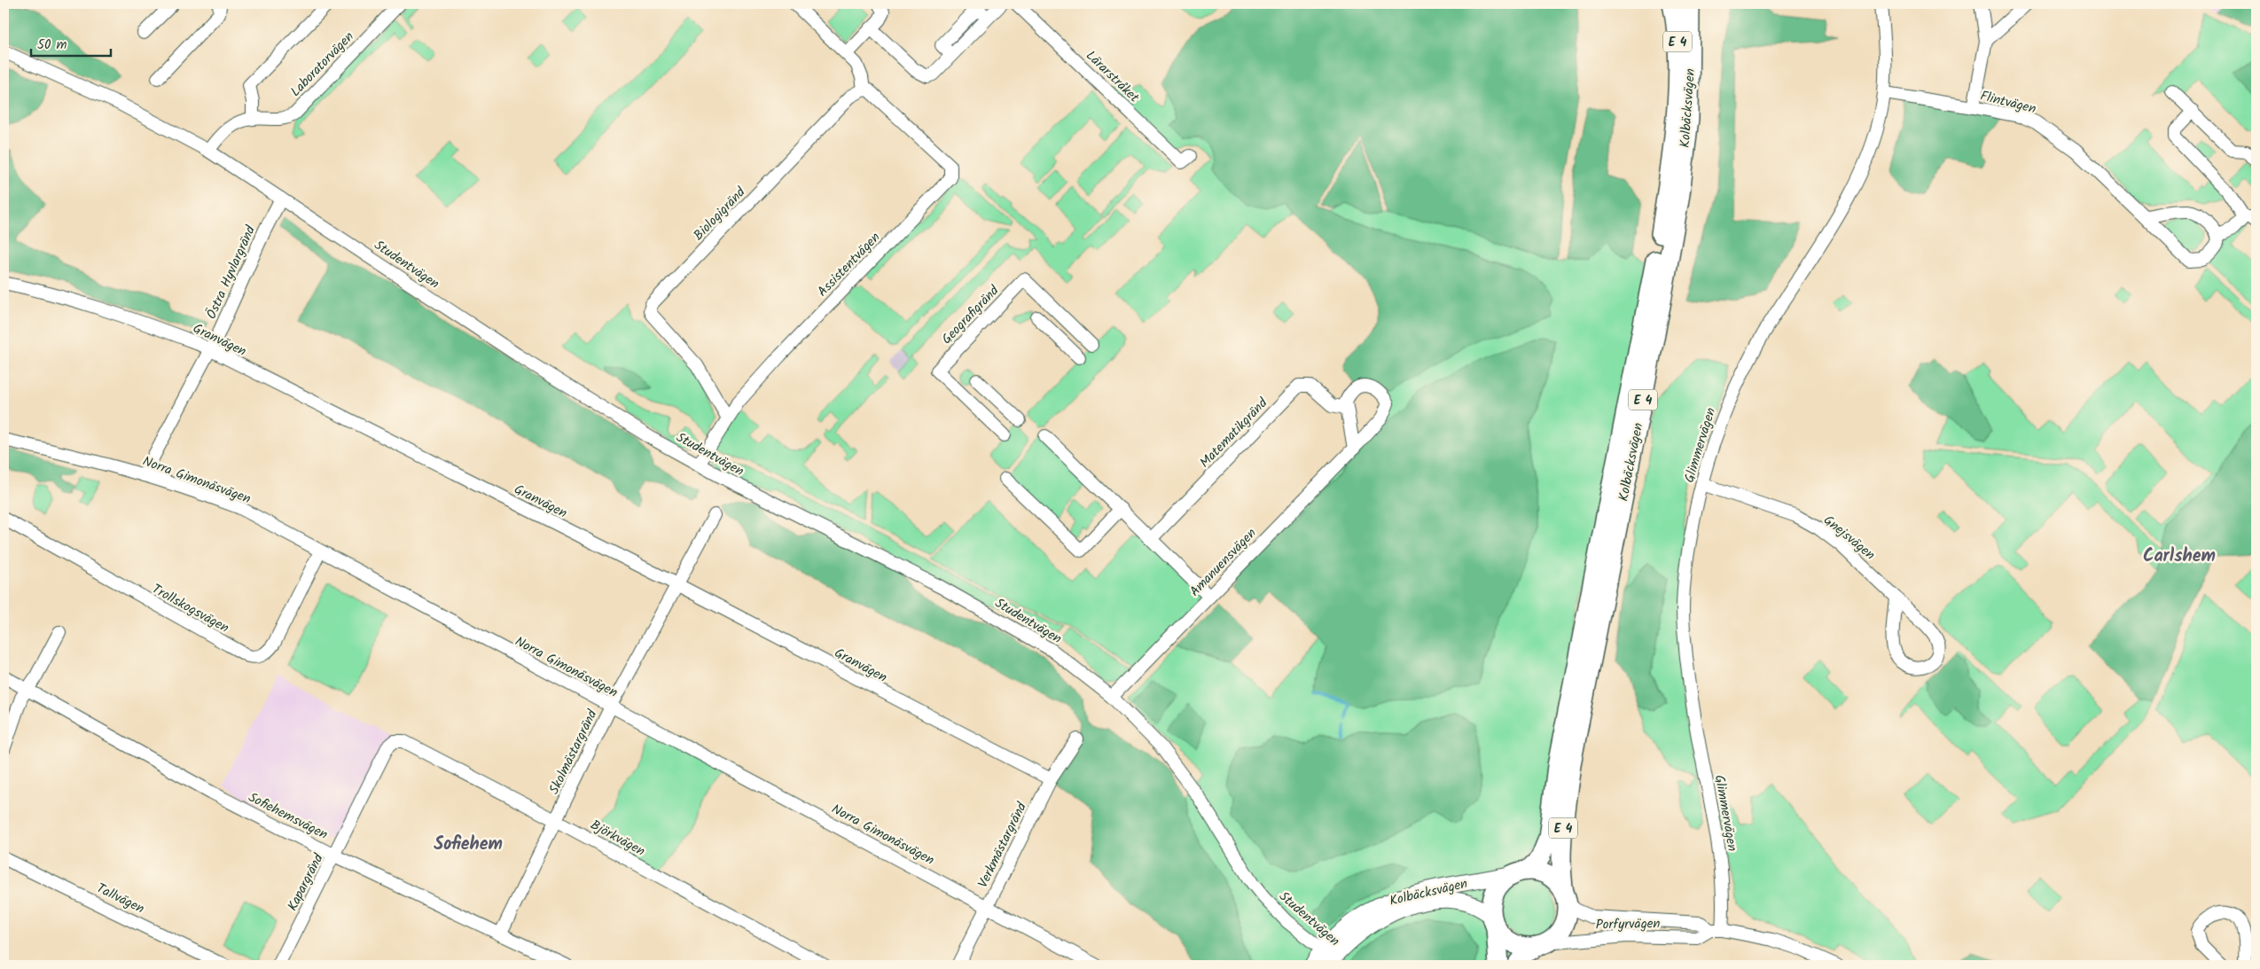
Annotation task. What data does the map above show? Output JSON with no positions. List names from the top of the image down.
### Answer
{
  "streets": {
    "highway": ["E 4", "Kolbäcksvägen"],
    "street": [
      "Laboratorvägen",
      "Lärarstråket",
      "Flintvägen",
      "Biologigränd",
      "Studentvägen",
      "Assistentvägen",
      "Östra Hyvlargränd",
      "Geografigränd",
      "Granvägen",
      "Matematikgränd",
      "Glimmervägen",
      "Norra Gimonäsvägen",
      "Gnejsvägen",
      "Amanuensvägen",
      "Trollskogsvägen",
      "Skolmästargränd",
      "Sofiehemsvägen",
      "Björkvägen",
      "Verkmästargränd",
      "Kapargränd",
      "Tallvägen",
      "Porfyrvägen"
    ]
  },
  "crossings": [
    ["E 4", "Kolbäcksvägen"],
    ["E 4", "Porfyrvägen"],
    ["Laboratorvägen", "Studentvägen"],
    ["Flintvägen", "Glimmervägen"],
    ["Kolbäcksvägen", "Studentvägen"],
    ["Kolbäcksvägen", "Porfyrvägen"],
    ["Biologigränd", "Assistentvägen"],
    ["Studentvägen", "Assistentvägen"],
    ["Studentvägen", "Östra Hyvlargränd"],
    ["Studentvägen", "Amanuensvägen"],
    ["Östra Hyvlargränd", "Granvägen"],
    ["Östra Hyvlargränd", "Norra Gimonäsvägen"],
    ["Granvägen", "Skolmästargränd"],
    ["Granvägen", "Verkmästargränd"],
    ["Matematikgränd", "Amanuensvägen"],
    ["Glimmervägen", "Gnejsvägen"],
    ["Glimmervägen", "Porfyrvägen"],
    ["Norra Gimonäsvägen", "Trollskogsvägen"],
    ["Norra Gimonäsvägen", "Skolmästargränd"],
    ["Norra Gimonäsvägen", "Verkmästargränd"],
    ["Skolmästargränd", "Sofiehemsvägen"],
    ["Skolmästargränd", "Björkvägen"],
    ["Sofiehemsvägen", "Kapargränd"],
    ["Björkvägen", "Kapargränd"]
  ],
  "districts": ["Carlshem", "Sofiehem"],
  "scale_bar": "50 m"
}
